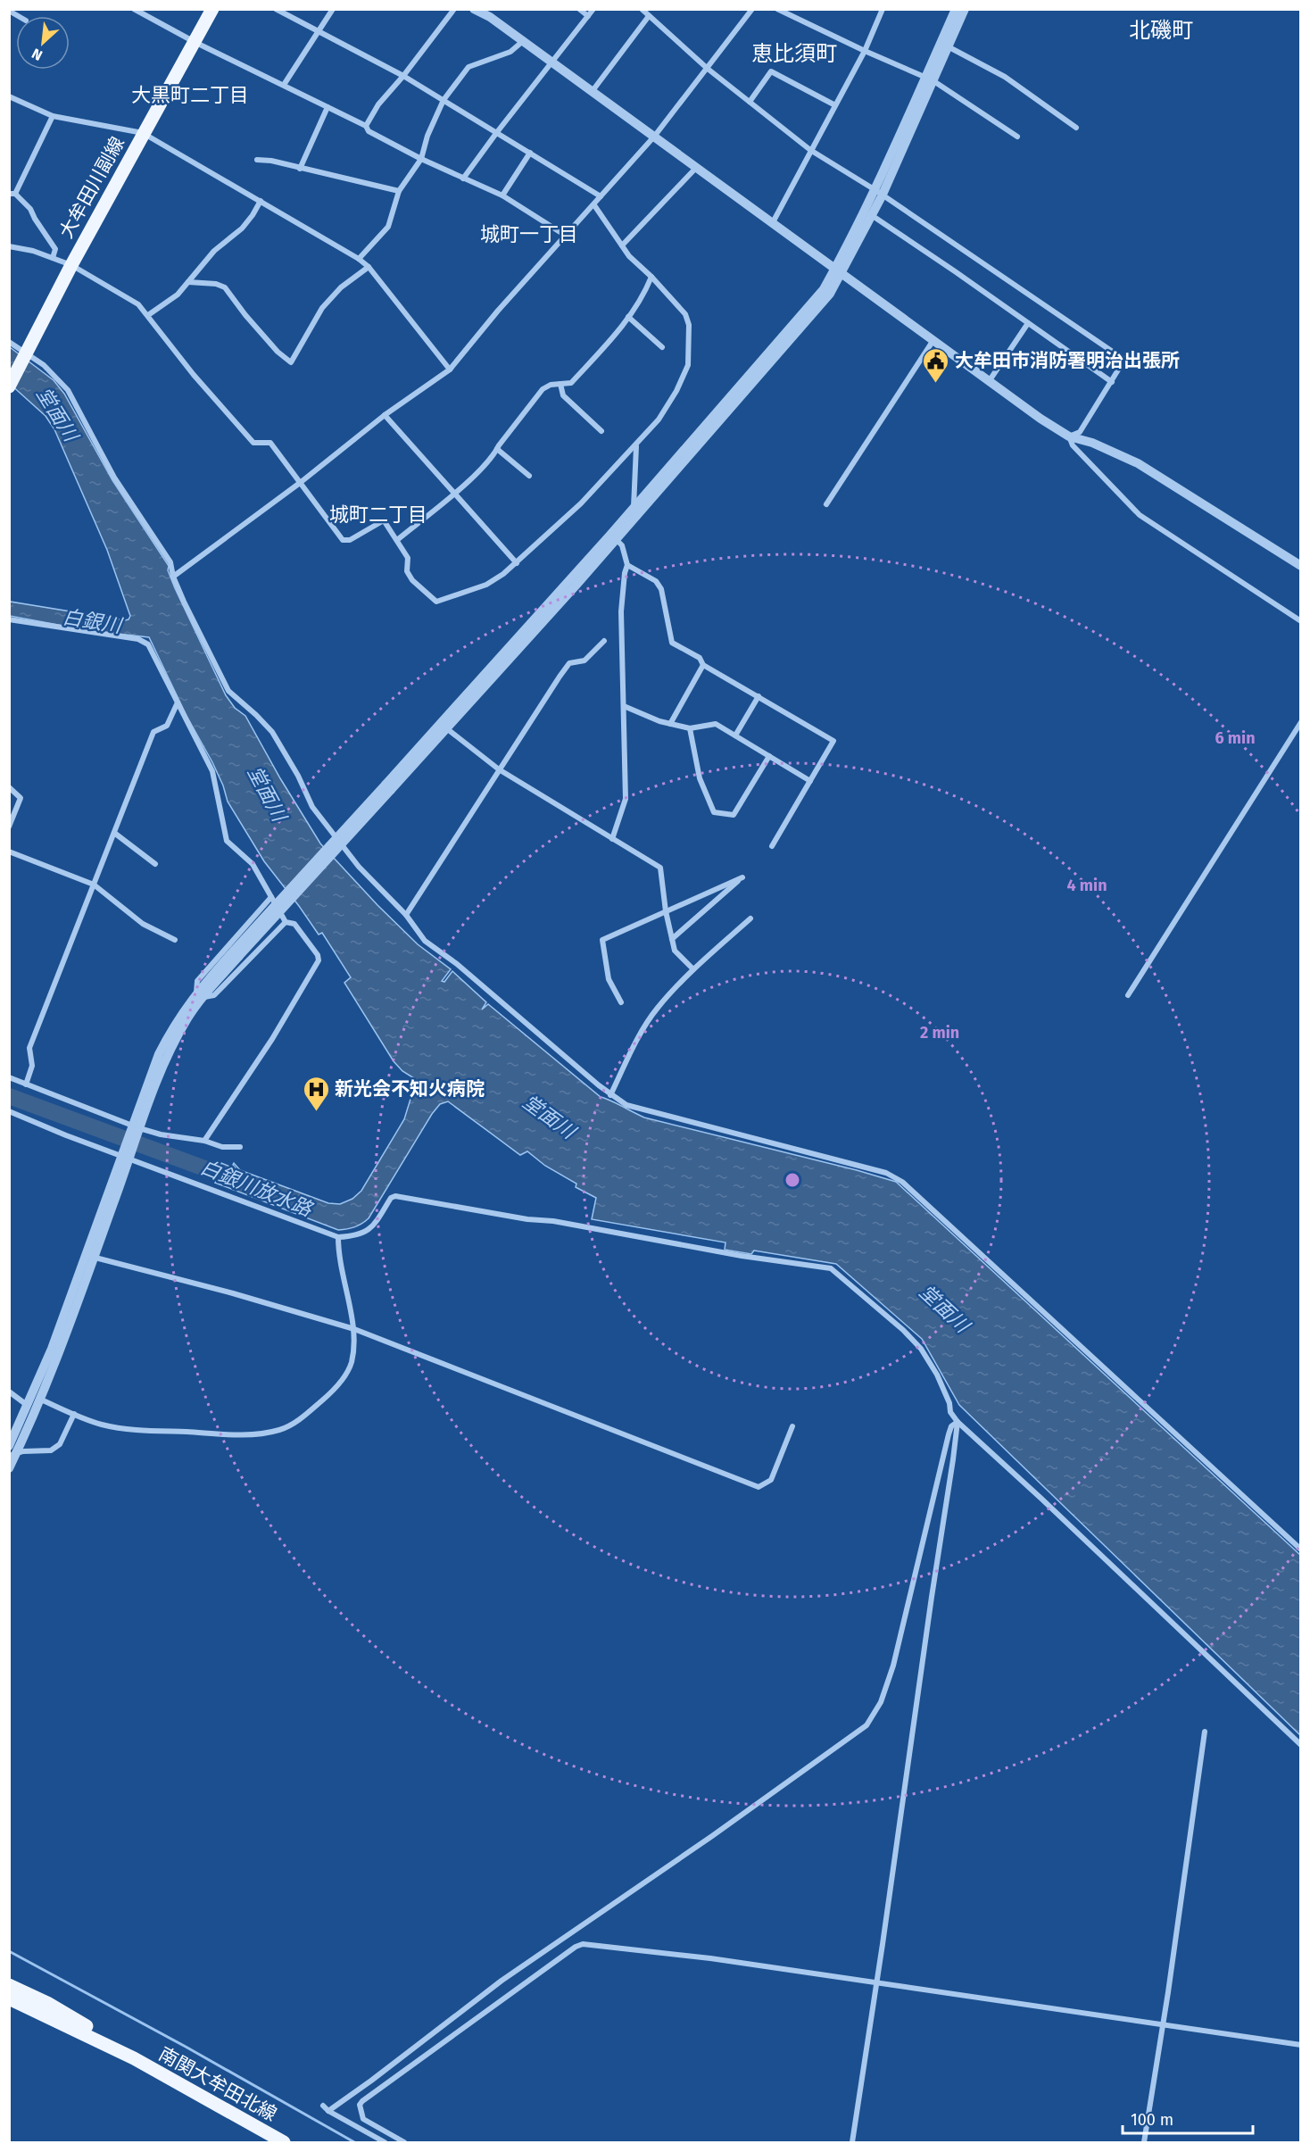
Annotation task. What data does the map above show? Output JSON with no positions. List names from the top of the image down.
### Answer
{
  "streets": {
    "main road": ["大牟田川副線", "南関大牟田北線"]
  },
  "districts": [
    "北磯町",
    "恵比須町",
    "大黒町二丁目",
    "城町一丁目",
    "城町二丁目"
  ],
  "water": ["堂面川", "白銀川", "白銀川放水路"],
  "places": {
    "public building": ["大牟田市消防署明治出張所"],
    "hospital": ["新光会不知火病院"]
  },
  "scale_bar": "100 m",
  "north": "bottom left",
  "rings": ["6 min", "4 min", "2 min"]
}
